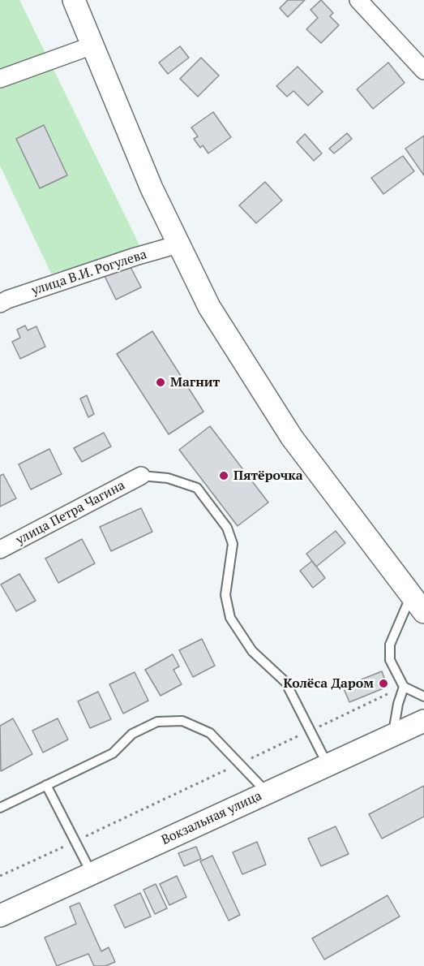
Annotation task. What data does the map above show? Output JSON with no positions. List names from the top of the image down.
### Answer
{
  "streets": {
    "street": ["улица В.И. Рогулева", "улица Петра Чагина", "Вокзальная улица"]
  },
  "places": ["Магнит", "Пятёрочка", "Колёса Даром"]
}
